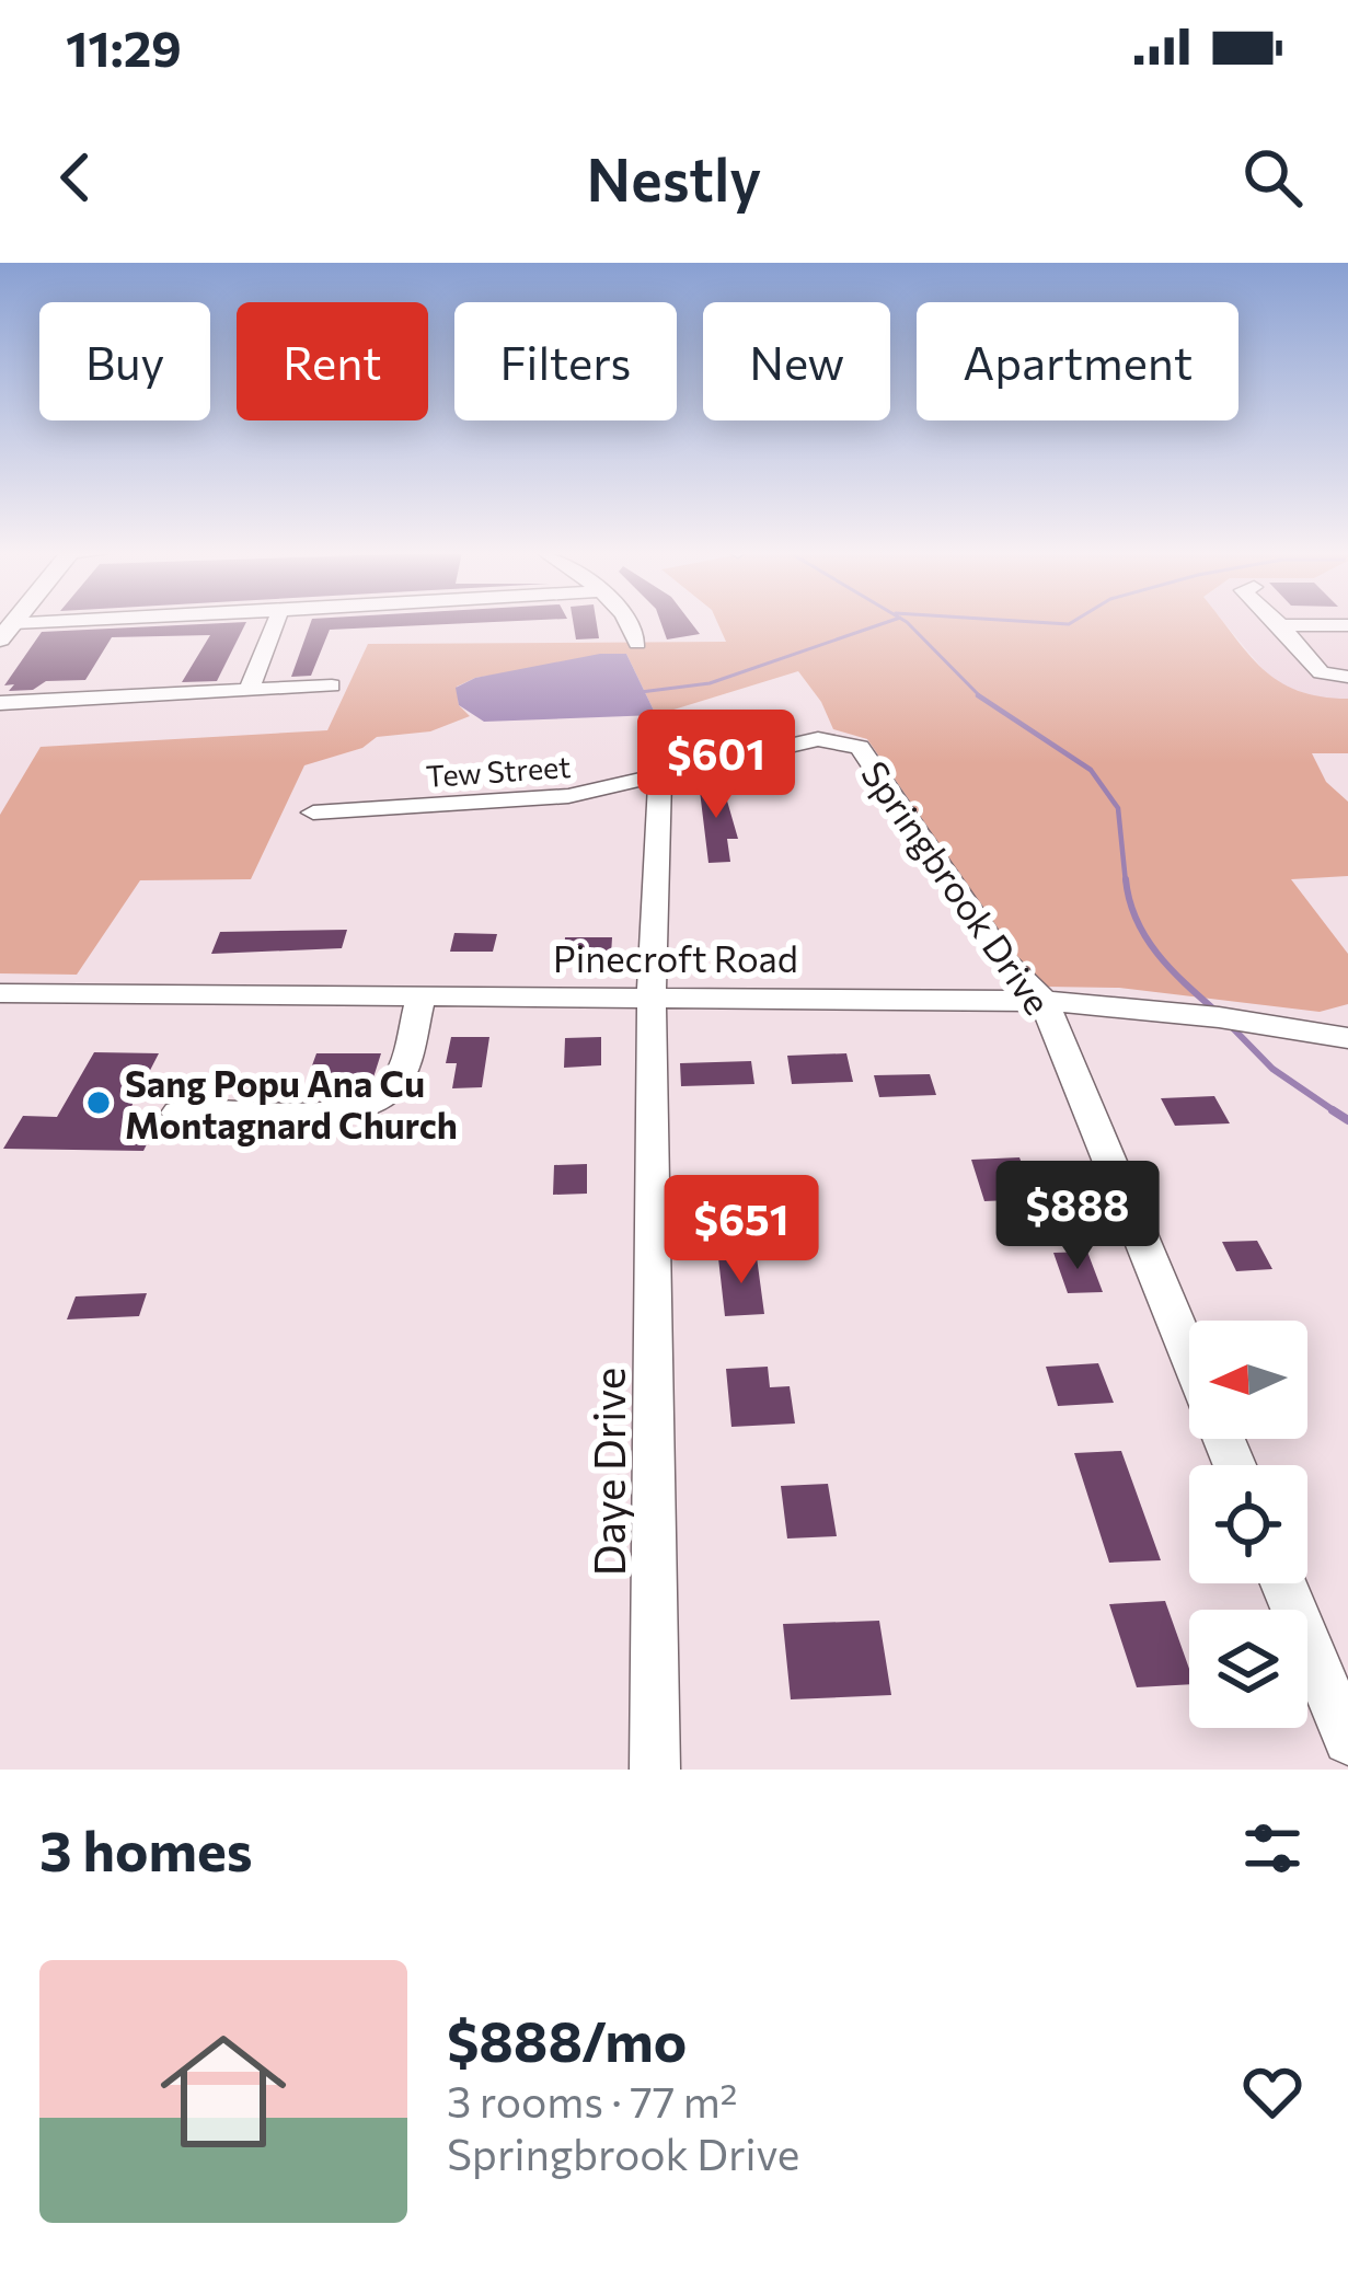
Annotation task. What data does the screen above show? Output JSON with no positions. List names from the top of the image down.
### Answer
{
  "streets": {
    "street": [
      "Tew Street",
      "Springbrook Drive",
      "Pinecroft Road",
      "Daye Drive"
    ]
  },
  "crossings": [
    ["Tew Street", "Springbrook Drive"],
    ["Tew Street", "Daye Drive"],
    ["Springbrook Drive", "Pinecroft Road"],
    ["Pinecroft Road", "Daye Drive"]
  ],
  "places": ["Sang Popu Ana Cu Montagnard Church"],
  "north": "left",
  "page": {
    "status": "11:29",
    "header": "Nestly",
    "chip": [
      "Buy",
      "Rent",
      "Filters",
      "New",
      "Apartment"
    ],
    "price": ["$601", "$888", "$651"],
    "heading": "3 homes",
    "list": [
      {
        "name": "$888/mo",
        "note": "3 rooms · 77 m² · Springbrook Drive"
      }
    ]
  }
}
